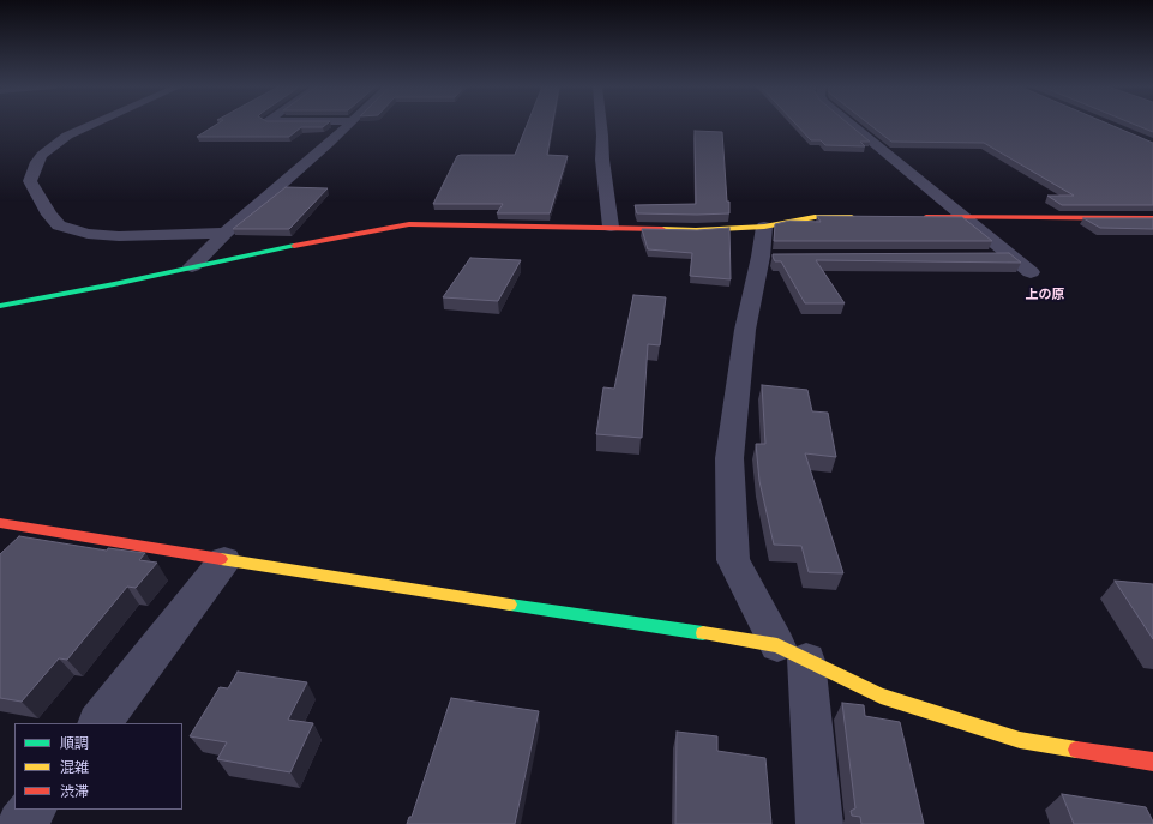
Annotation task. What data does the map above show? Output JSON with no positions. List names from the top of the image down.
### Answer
{
  "districts": ["上の原"],
  "legend": ["順調", "混雑", "渋滞"]
}
